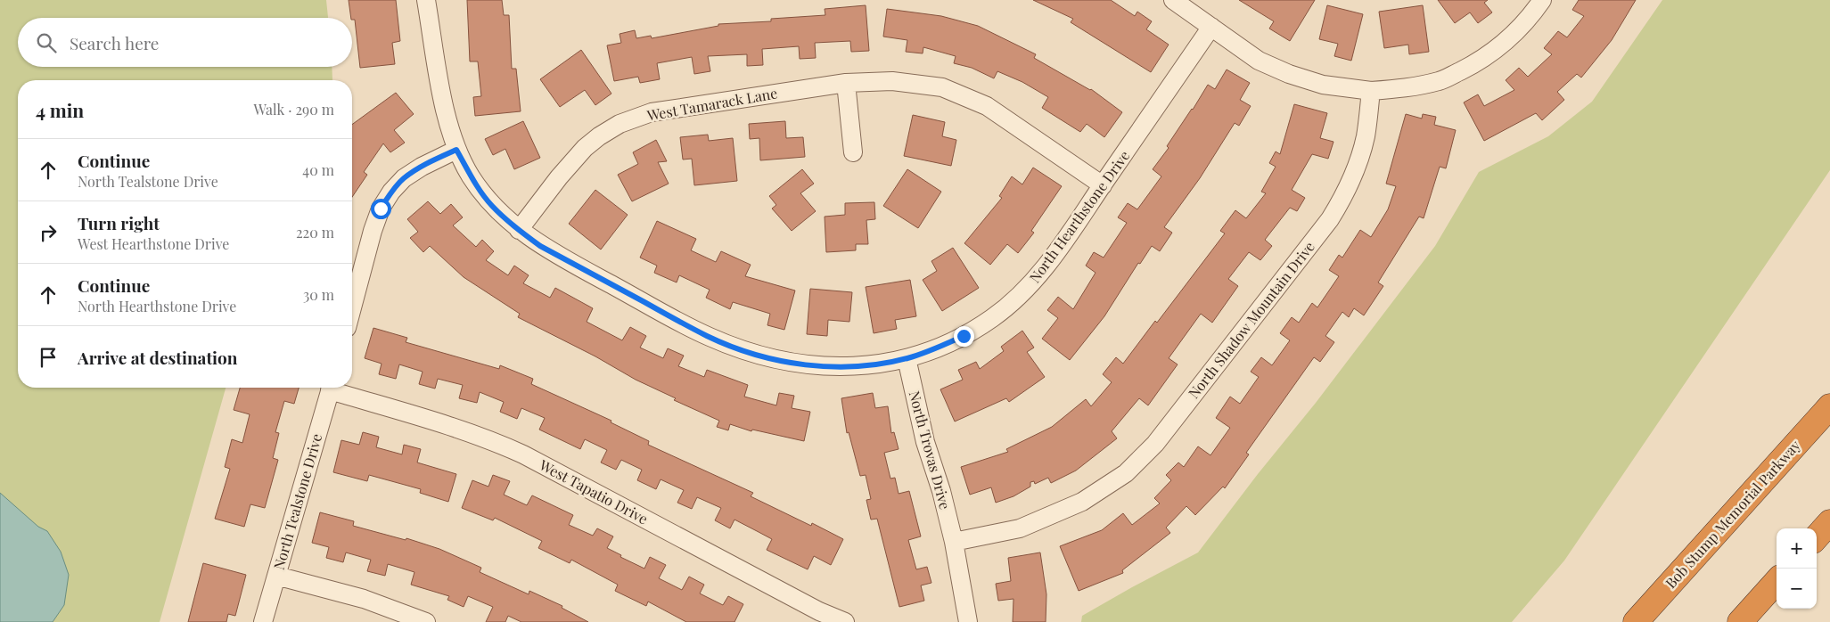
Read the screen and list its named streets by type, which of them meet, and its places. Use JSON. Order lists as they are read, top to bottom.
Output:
{
  "streets": {
    "highway": ["Bob Stump Memorial Parkway"],
    "street": [
      "West Tamarack Lane",
      "North Hearthstone Drive",
      "North Shadow Mountain Drive",
      "North Trovas Drive",
      "West Tapatio Drive",
      "North Tealstone Drive"
    ]
  },
  "crossings": [
    ["West Tamarack Lane", "North Hearthstone Drive"],
    ["North Hearthstone Drive", "North Trovas Drive"],
    ["North Shadow Mountain Drive", "North Trovas Drive"]
  ],
  "page": {
    "search": "Search here",
    "heading": ["4 min", "Walk · 290 m"],
    "list": [
      ["Continue", "North Tealstone Drive", "40 m"],
      ["Turn right", "West Hearthstone Drive", "220 m"],
      ["Continue", "North Hearthstone Drive", "30 m"],
      "Arrive at destination"
    ],
    "map_buttons": ["+", "−"]
  }
}
